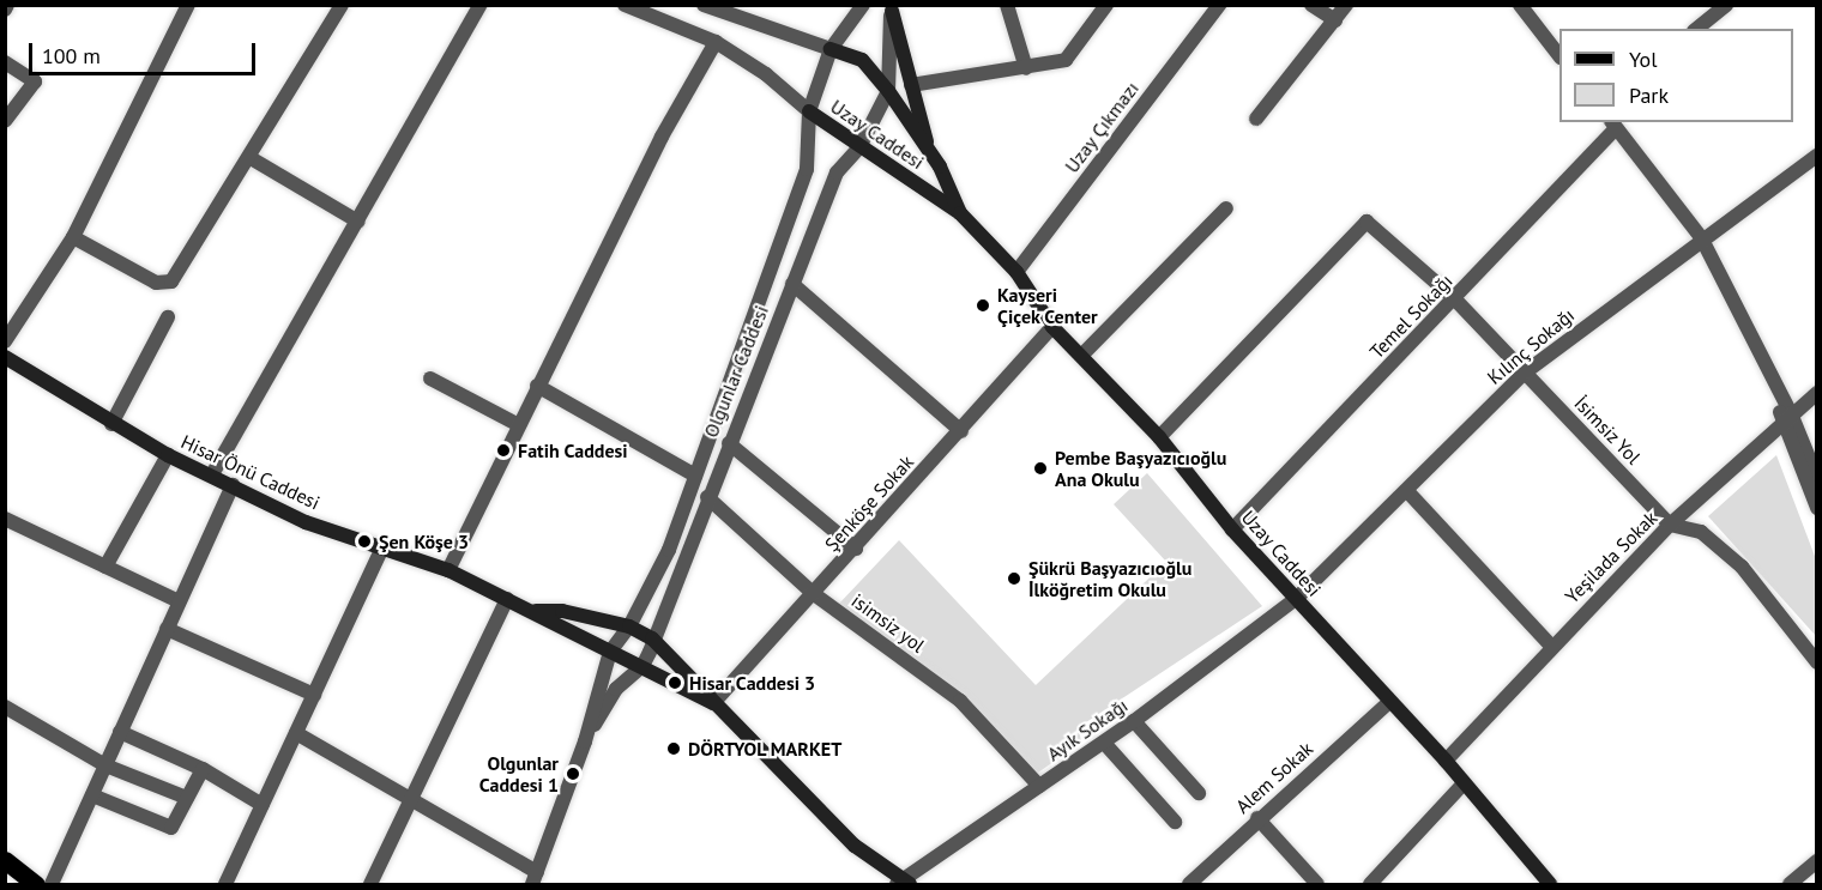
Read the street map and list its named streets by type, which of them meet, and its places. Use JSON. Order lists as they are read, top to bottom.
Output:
{
  "streets": {
    "main road": ["Uzay Caddesi", "Hisar Önü Caddesi"],
    "street": [
      "Uzay Çıkmazı",
      "Temel Sokağı",
      "Kılınç Sokağı",
      "Olgunlar Caddesi",
      "İsimsiz Yol",
      "Şenköşe Sokak",
      "Yeşilada Sokak",
      "isimsiz yol",
      "Ayık Sokağı",
      "Alem Sokak"
    ]
  },
  "crossings": [
    ["Uzay Çıkmazı", "Uzay Caddesi"],
    ["Uzay Caddesi", "Temel Sokağı"],
    ["Uzay Caddesi", "Kılınç Sokağı"],
    ["Uzay Caddesi", "Olgunlar Caddesi"],
    ["Uzay Caddesi", "İsimsiz Yol"],
    ["Uzay Caddesi", "Şenköşe Sokak"],
    ["Uzay Caddesi", "Yeşilada Sokak"],
    ["Uzay Caddesi", "Ayık Sokağı"],
    ["Uzay Caddesi", "Alem Sokak"],
    ["Temel Sokağı", "İsimsiz Yol"],
    ["Kılınç Sokağı", "İsimsiz Yol"],
    ["Kılınç Sokağı", "Ayık Sokağı"],
    ["Olgunlar Caddesi", "Hisar Önü Caddesi"],
    ["Olgunlar Caddesi", "isimsiz yol"],
    ["İsimsiz Yol", "Yeşilada Sokak"],
    ["Hisar Önü Caddesi", "Şenköşe Sokak"],
    ["Hisar Önü Caddesi", "Ayık Sokağı"],
    ["Şenköşe Sokak", "isimsiz yol"],
    ["isimsiz yol", "Ayık Sokağı"]
  ],
  "places": [
    "Kayseri Çiçek Center",
    "Fatih Caddesi",
    "Pembe Başyazıcıoğlu Ana Okulu",
    "Şen Köşe 3",
    "Şükrü Başyazıcıoğlu İlköğretim Okulu",
    "Hisar Caddesi 3",
    "DÖRTYOL MARKET",
    "Olgunlar Caddesi 1"
  ],
  "legend": ["Yol", "Park"],
  "scale_bar": "100 m"
}
